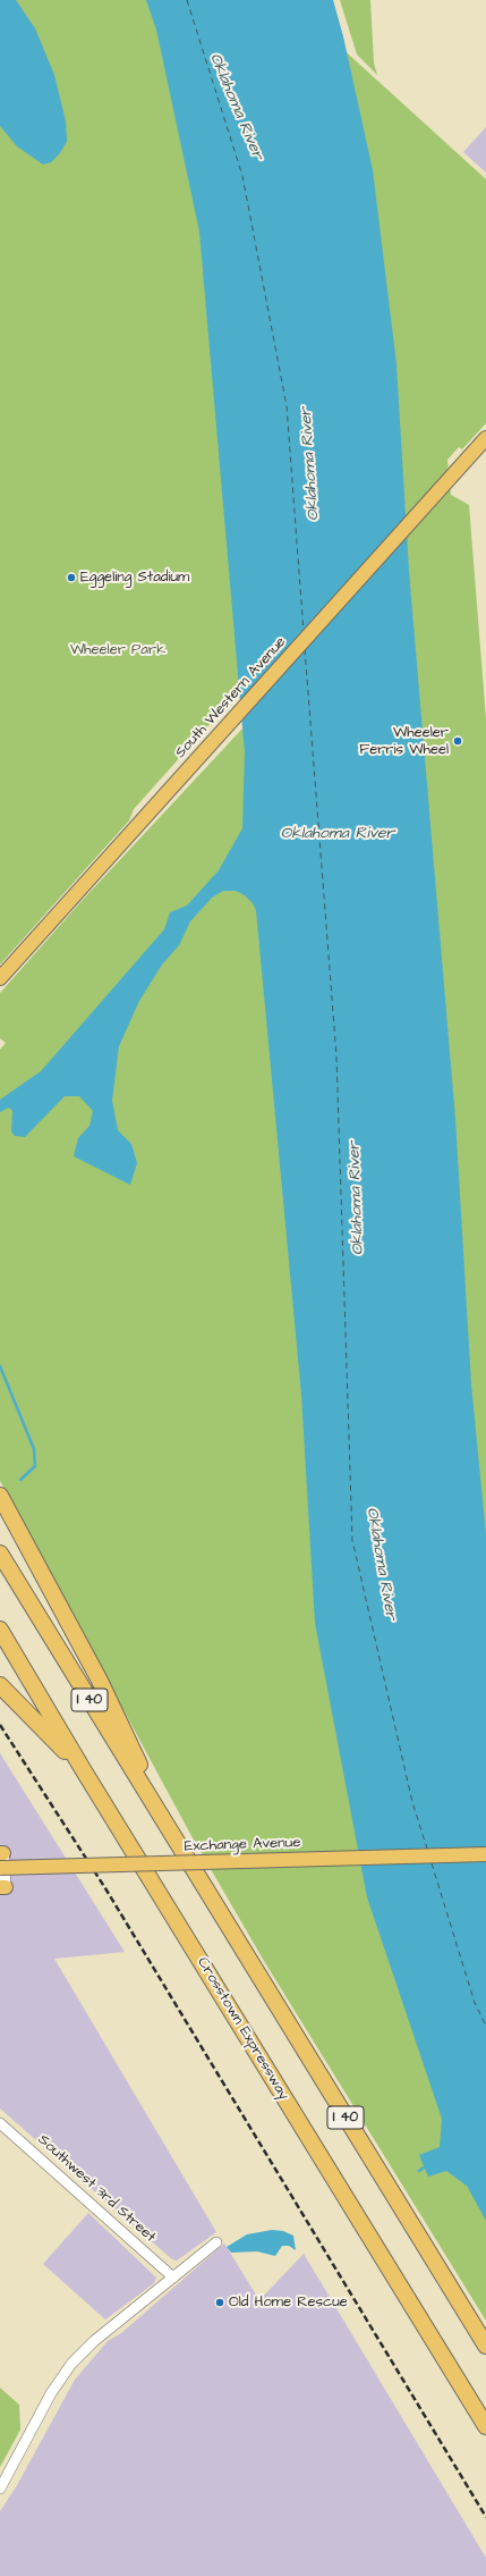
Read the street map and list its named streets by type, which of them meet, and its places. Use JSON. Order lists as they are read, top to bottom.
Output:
{
  "streets": {
    "highway": ["I 40", "Crosstown Expressway"],
    "main road": ["South Western Avenue", "Exchange Avenue"],
    "street": ["Southwest 3rd Street"]
  },
  "water": ["Oklahoma River"],
  "parks": ["Wheeler Park"],
  "places": ["Eggeling Stadium", "Wheeler Ferris Wheel", "Old Home Rescue"]
}
